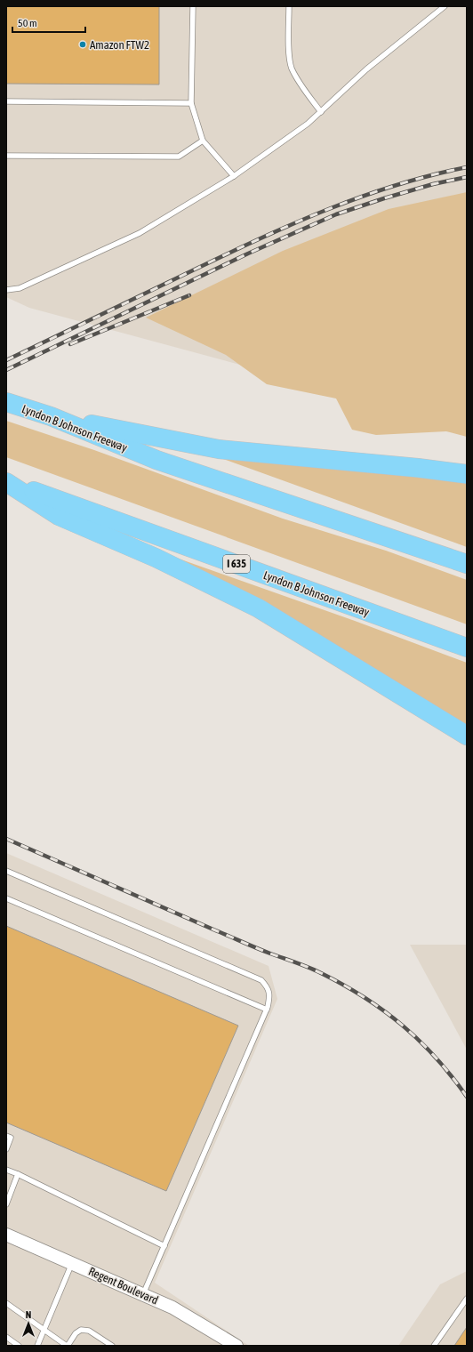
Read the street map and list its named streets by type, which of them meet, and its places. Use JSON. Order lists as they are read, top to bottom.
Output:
{
  "streets": {
    "highway": ["Lyndon B Johnson Freeway", "I 635"],
    "street": ["Regent Boulevard"]
  },
  "places": ["Amazon FTW2"],
  "scale_bar": "50 m",
  "north": "top"
}
